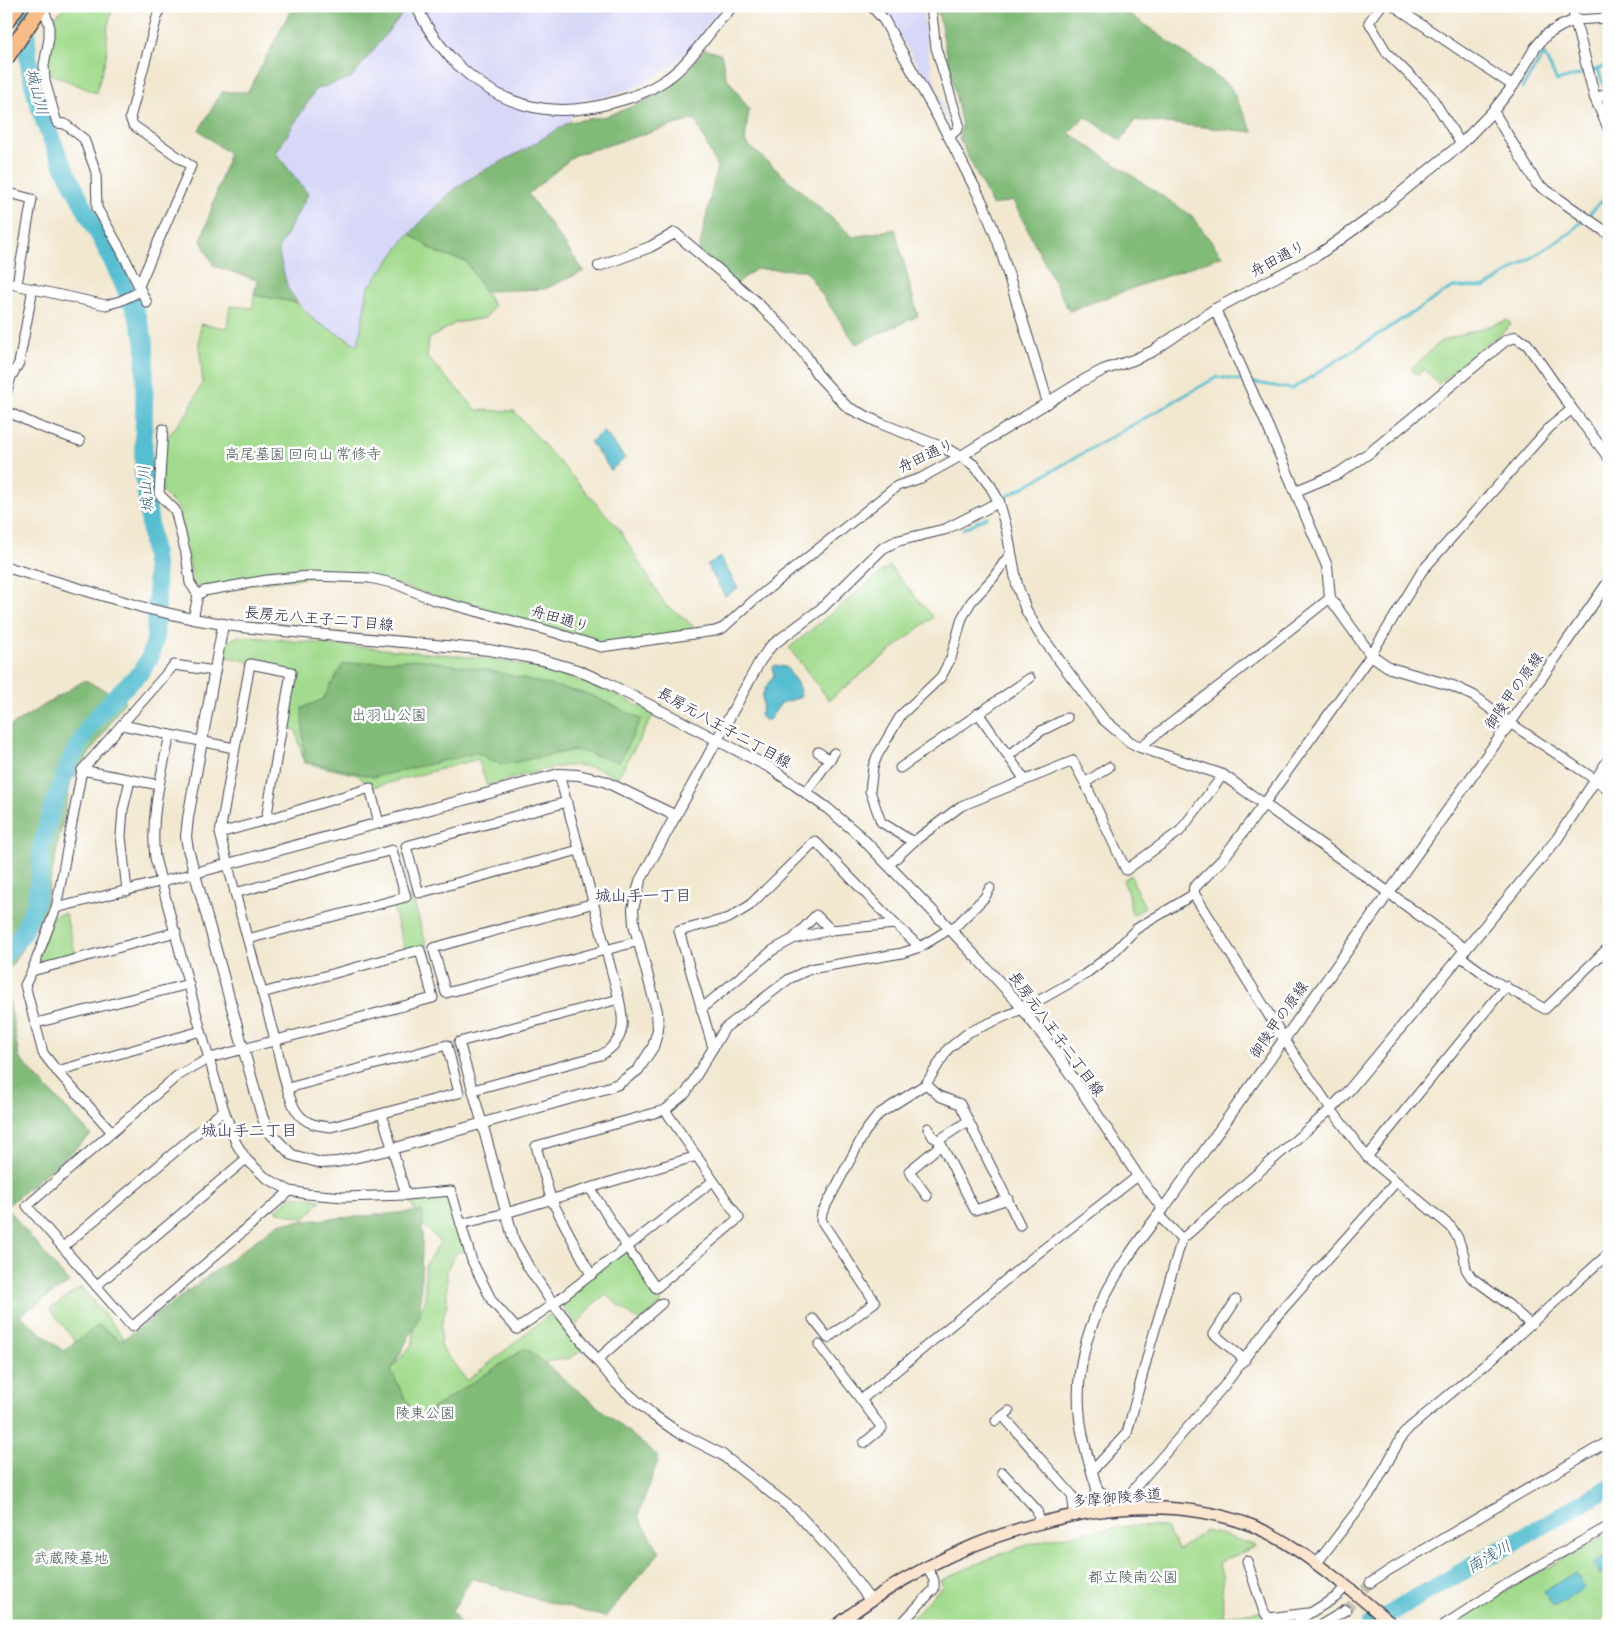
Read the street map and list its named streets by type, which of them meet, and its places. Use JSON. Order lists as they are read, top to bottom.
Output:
{
  "streets": {
    "main road": ["多摩御陵参道"],
    "street": ["舟田通り", "長房元八王子二丁目線", "御陵甲の原線"]
  },
  "crossings": [
    ["長房元八王子二丁目線", "御陵甲の原線"],
    ["御陵甲の原線", "多摩御陵参道"]
  ],
  "districts": ["城山手一丁目", "城山手二丁目"],
  "water": ["城山川", "南浅川"],
  "parks": [
    "高尾墓園 回向山 常修寺",
    "出羽山公園",
    "陵東公園",
    "武蔵陵墓地",
    "都立陵南公園"
  ]
}
